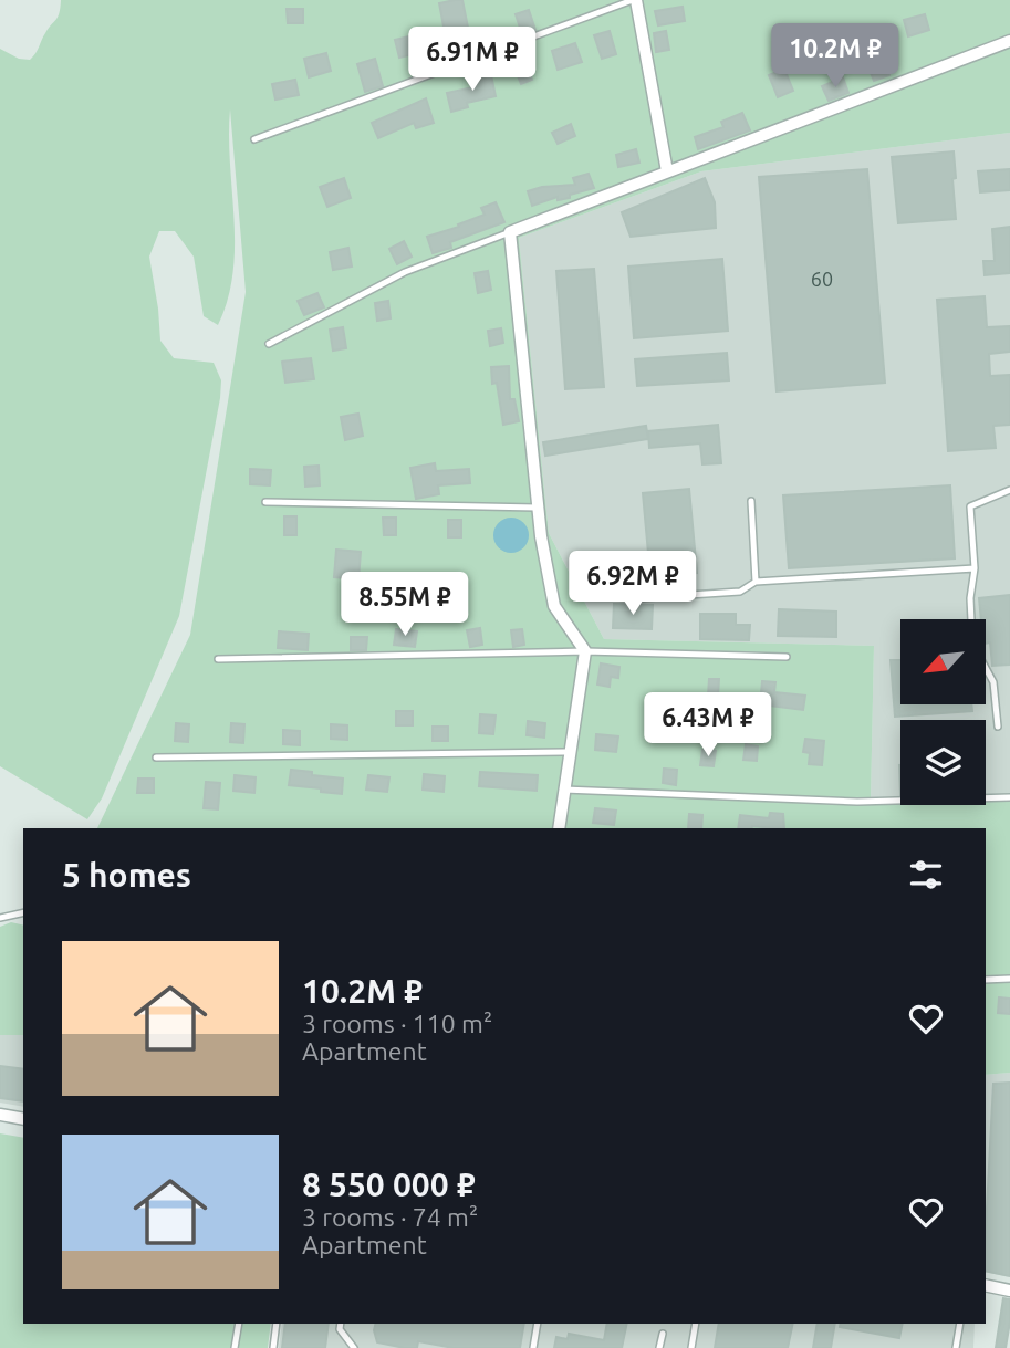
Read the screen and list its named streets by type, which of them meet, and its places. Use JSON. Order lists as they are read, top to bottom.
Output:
{
  "house_numbers": ["60"],
  "north": "bottom left",
  "page": {
    "price": [
      "10.2M ₽",
      "6.91M ₽",
      "6.92M ₽",
      "8.55M ₽",
      "6.43M ₽"
    ],
    "heading": "5 homes",
    "list": [
      {
        "name": "10.2M ₽",
        "note": "3 rooms · 110 m² · Apartment"
      },
      {
        "name": "8 550 000 ₽",
        "note": "3 rooms · 74 m² · Apartment"
      }
    ]
  }
}
